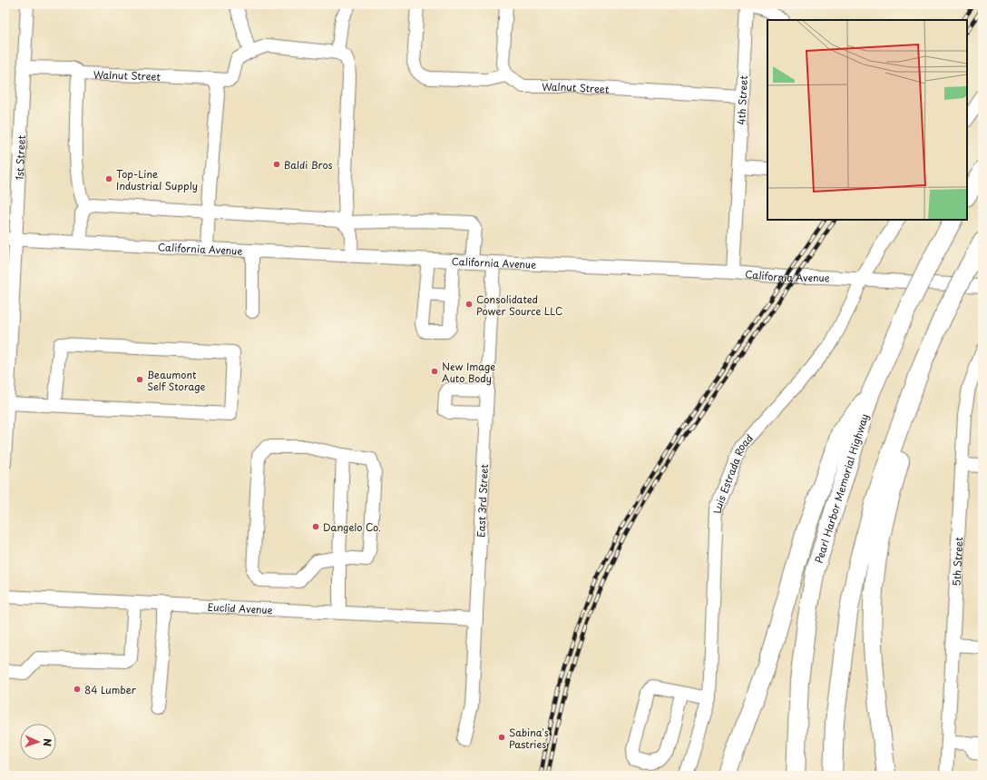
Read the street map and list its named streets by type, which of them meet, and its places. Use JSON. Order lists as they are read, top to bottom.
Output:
{
  "streets": {
    "highway": ["Pearl Harbor Memorial Highway"],
    "street": [
      "Walnut Street",
      "4th Street",
      "1st Street",
      "California Avenue",
      "Luis Estrada Road",
      "East 3rd Street",
      "5th Street",
      "Euclid Avenue"
    ]
  },
  "crossings": [
    ["Walnut Street", "4th Street"],
    ["Walnut Street", "1st Street"],
    ["4th Street", "California Avenue"],
    ["1st Street", "California Avenue"],
    ["California Avenue", "Luis Estrada Road"],
    ["California Avenue", "East 3rd Street"],
    ["East 3rd Street", "Euclid Avenue"]
  ],
  "places": [
    "Baldi Bros",
    "Top-Line Industrial Supply",
    "Consolidated Power Source LLC",
    "New Image Auto Body",
    "Beaumont Self Storage",
    "Dangelo Co.",
    "84 Lumber",
    "Sabina's Pastries"
  ],
  "north": "right"
}
